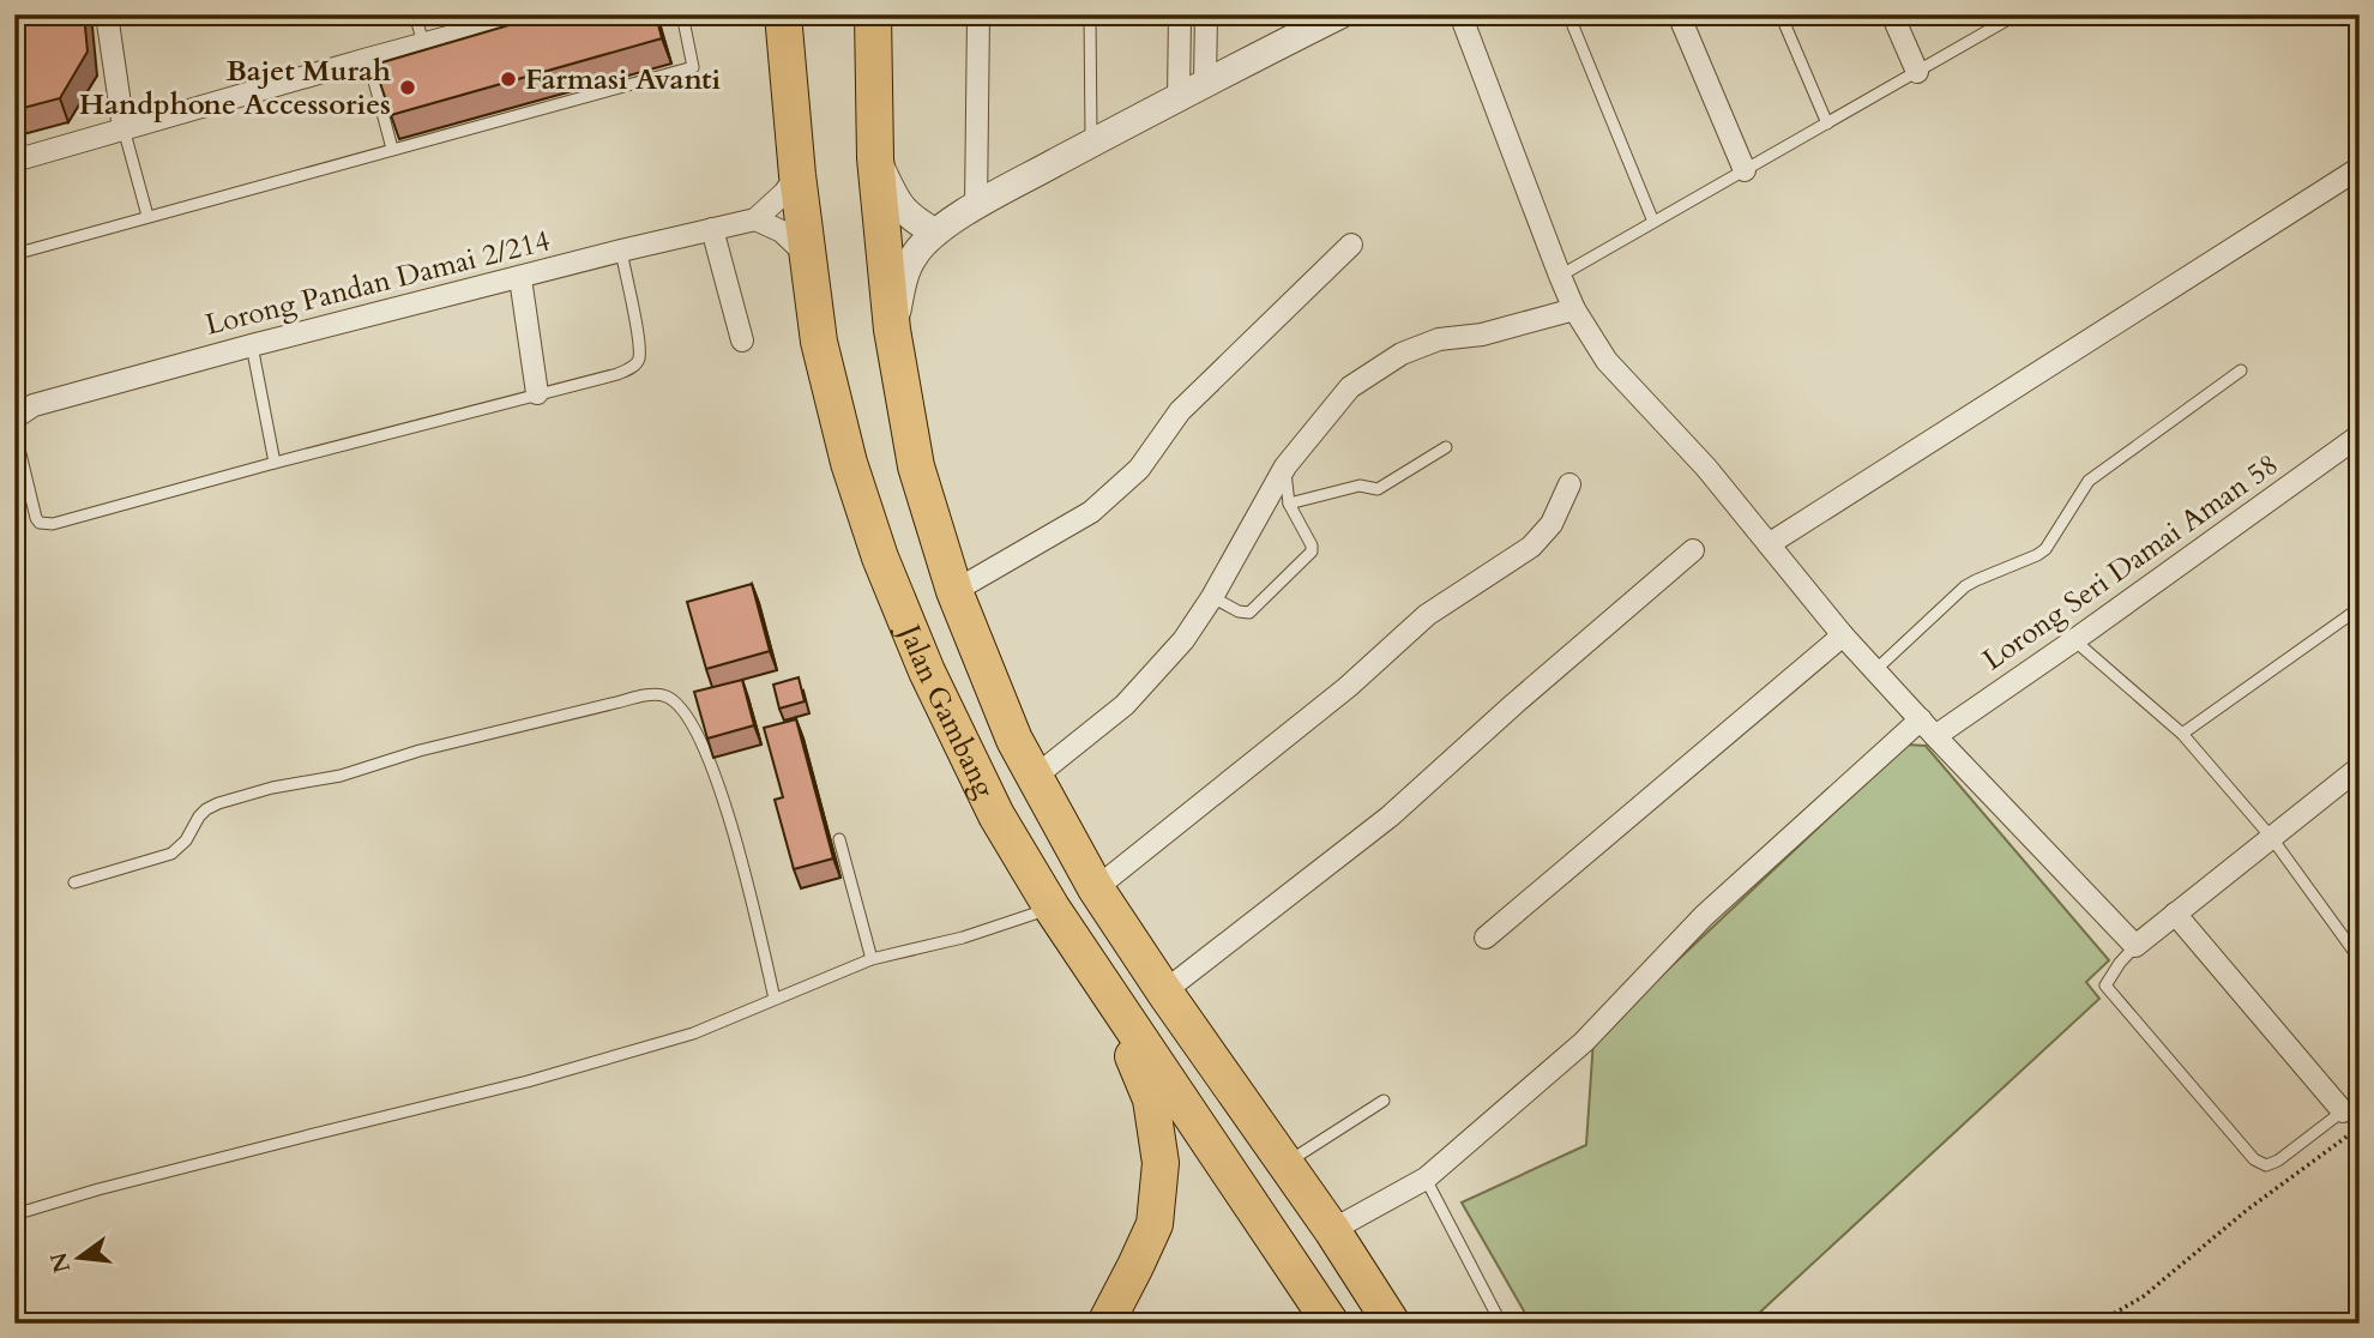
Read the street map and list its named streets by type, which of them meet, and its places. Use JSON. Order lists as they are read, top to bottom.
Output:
{
  "streets": {
    "highway": ["Jalan Gambang"],
    "street": ["Lorong Pandan Damai 2/214", "Lorong Seri Damai Aman 58"]
  },
  "places": ["Farmasi Avanti", "Bajet Murah Handphone Accessories"],
  "north": "left"
}
